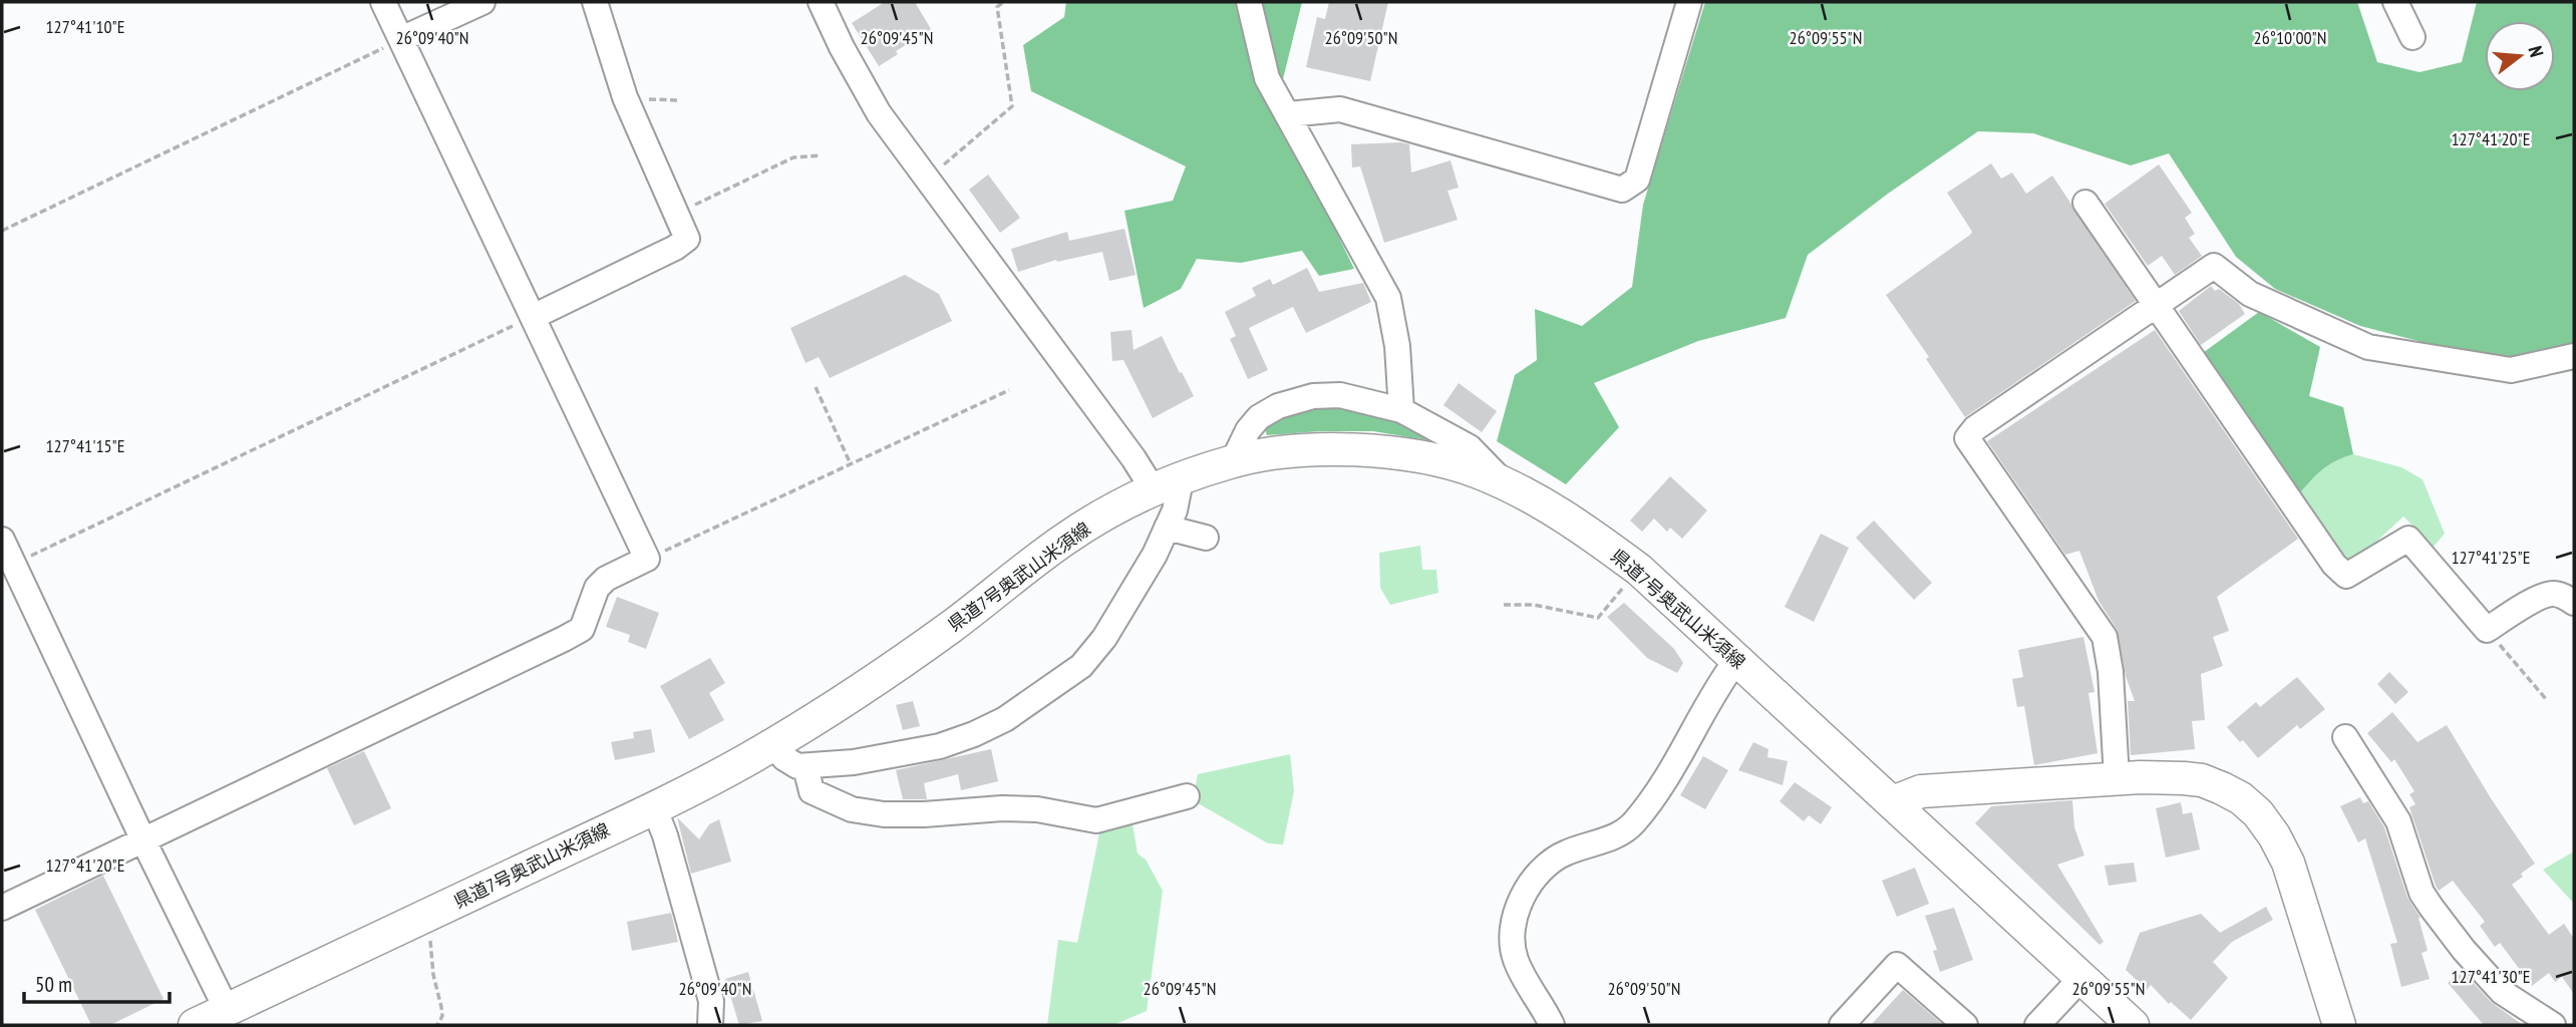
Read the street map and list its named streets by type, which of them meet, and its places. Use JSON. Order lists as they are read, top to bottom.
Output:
{
  "streets": {
    "main road": ["県道7号奥武山米須線"]
  },
  "scale_bar": "50 m",
  "north": "right",
  "coordinates": [
    "127°41'10\"E",
    "26°09'40\"N",
    "26°09'45\"N",
    "26°09'50\"N",
    "26°09'55\"N",
    "26°10'00\"N",
    "127°41'20\"E",
    "127°41'15\"E",
    "127°41'25\"E",
    "127°41'30\"E"
  ]
}
